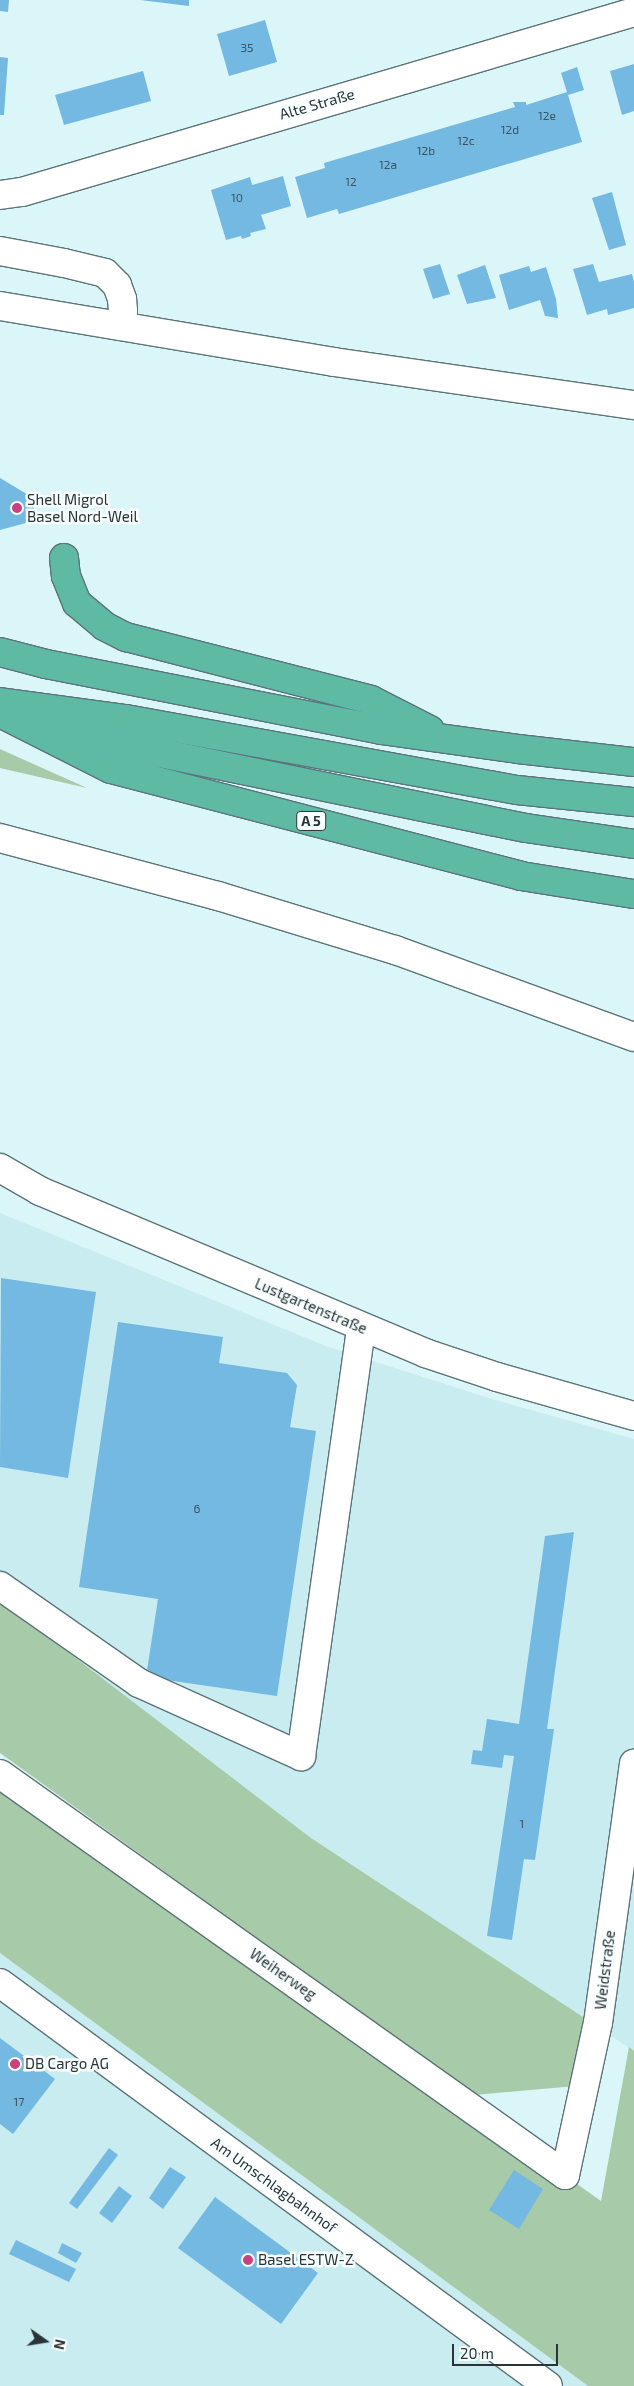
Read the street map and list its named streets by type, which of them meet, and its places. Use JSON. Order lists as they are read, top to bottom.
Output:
{
  "streets": {
    "highway": ["A 5"],
    "street": [
      "Alte Straße",
      "Lustgartenstraße",
      "Weidstraße",
      "Weiherweg",
      "Am Umschlagbahnhof"
    ]
  },
  "crossings": [
    ["Weidstraße", "Weiherweg"]
  ],
  "places": ["Shell Migrol Basel Nord-Weil", "DB Cargo AG", "Basel ESTW-Z"],
  "house_numbers": [
    "35",
    "12e",
    "12d",
    "12c",
    "12b",
    "12a",
    "12",
    "10",
    "6",
    "1",
    "17"
  ],
  "scale_bar": "20 m",
  "north": "right"
}
